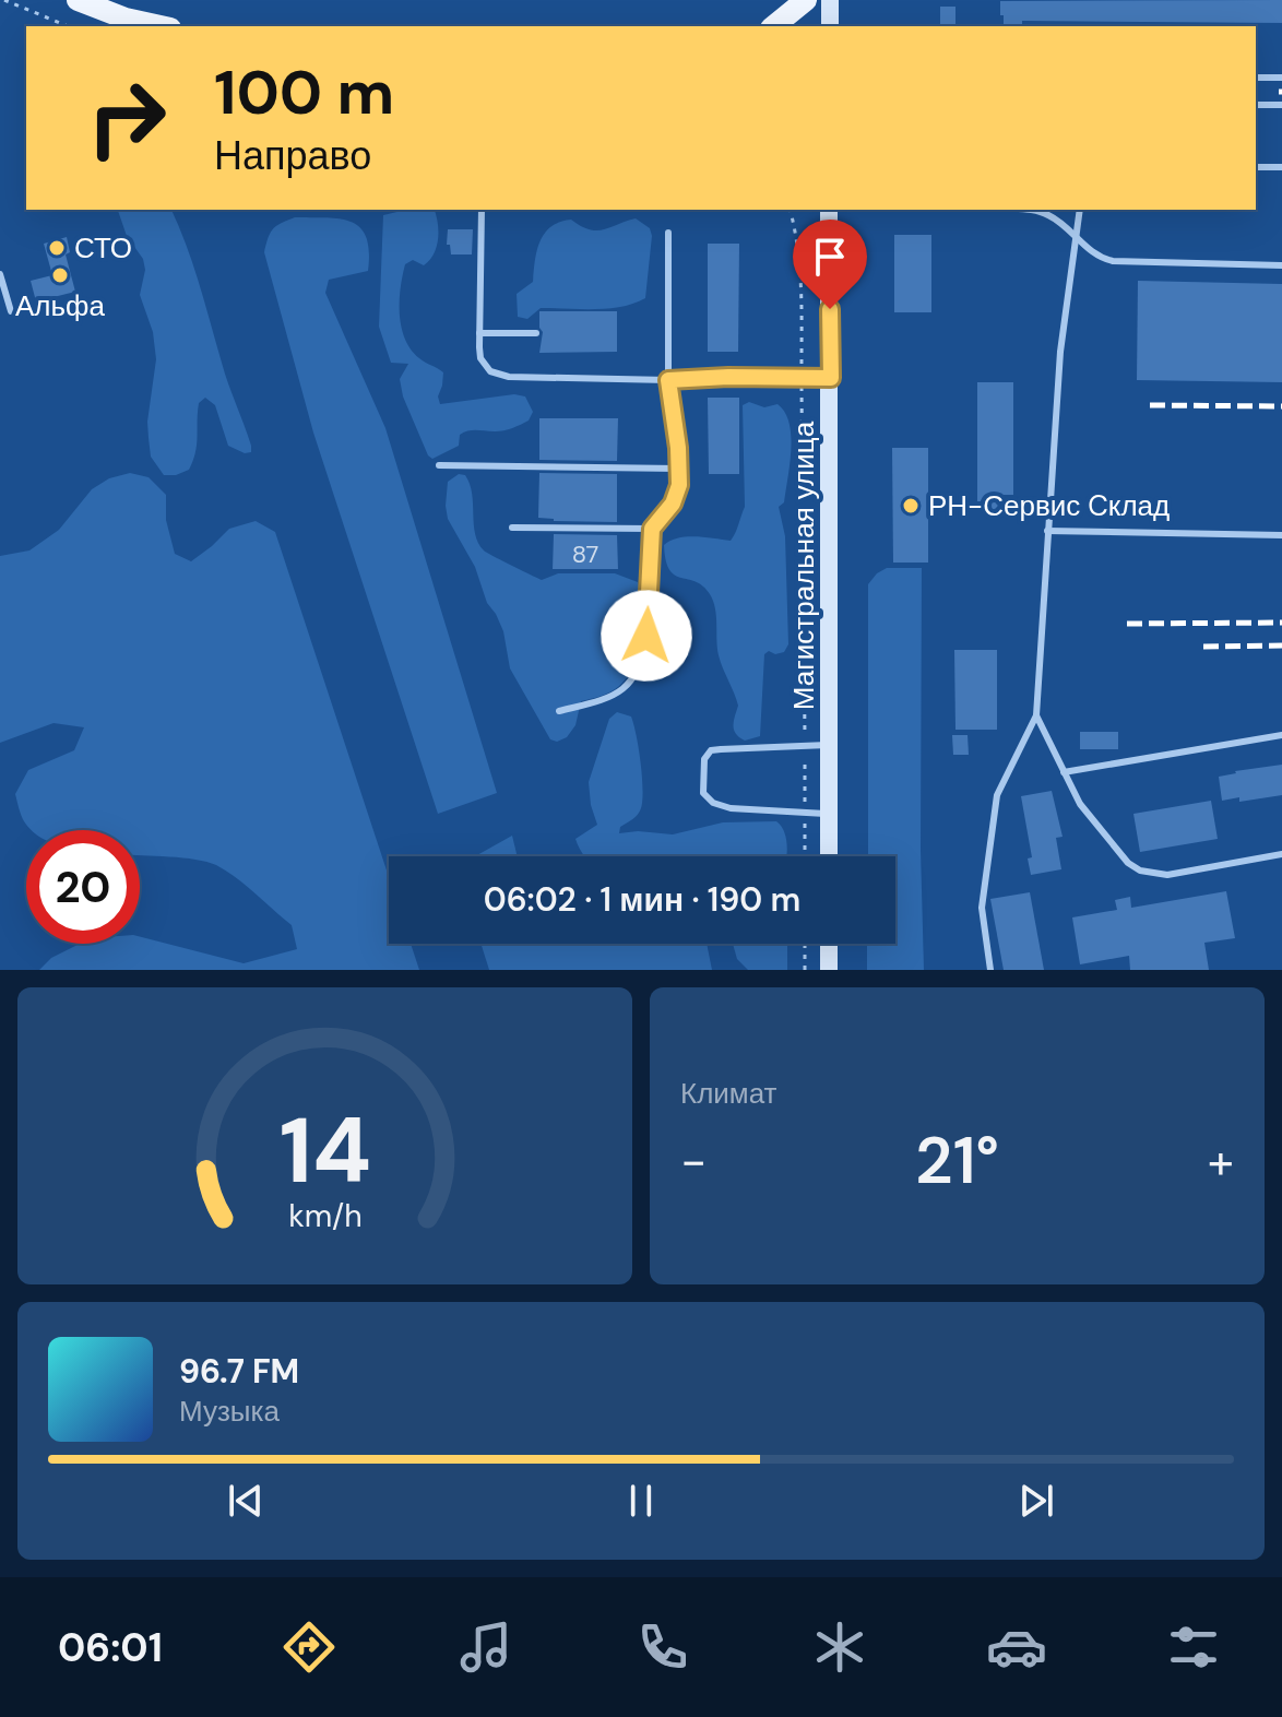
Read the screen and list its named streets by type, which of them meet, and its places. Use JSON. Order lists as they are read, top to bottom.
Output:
{
  "streets": {
    "main road": ["Магистральная улица"]
  },
  "places": ["СТО", "Альфа", "РН-Сервис Cклад"],
  "house_numbers": ["87"],
  "page": {
    "turn": ["100 m", "Направо"],
    "limit": "20",
    "trip": "06:02 · 1 мин · 190 m",
    "tile": "Климат",
    "heat": ["−", "21°", "+"],
    "song": ["96.7 FM", "Музыка"],
    "tabs": "06:01",
    "gauge": ["14", "km/h"]
  }
}
